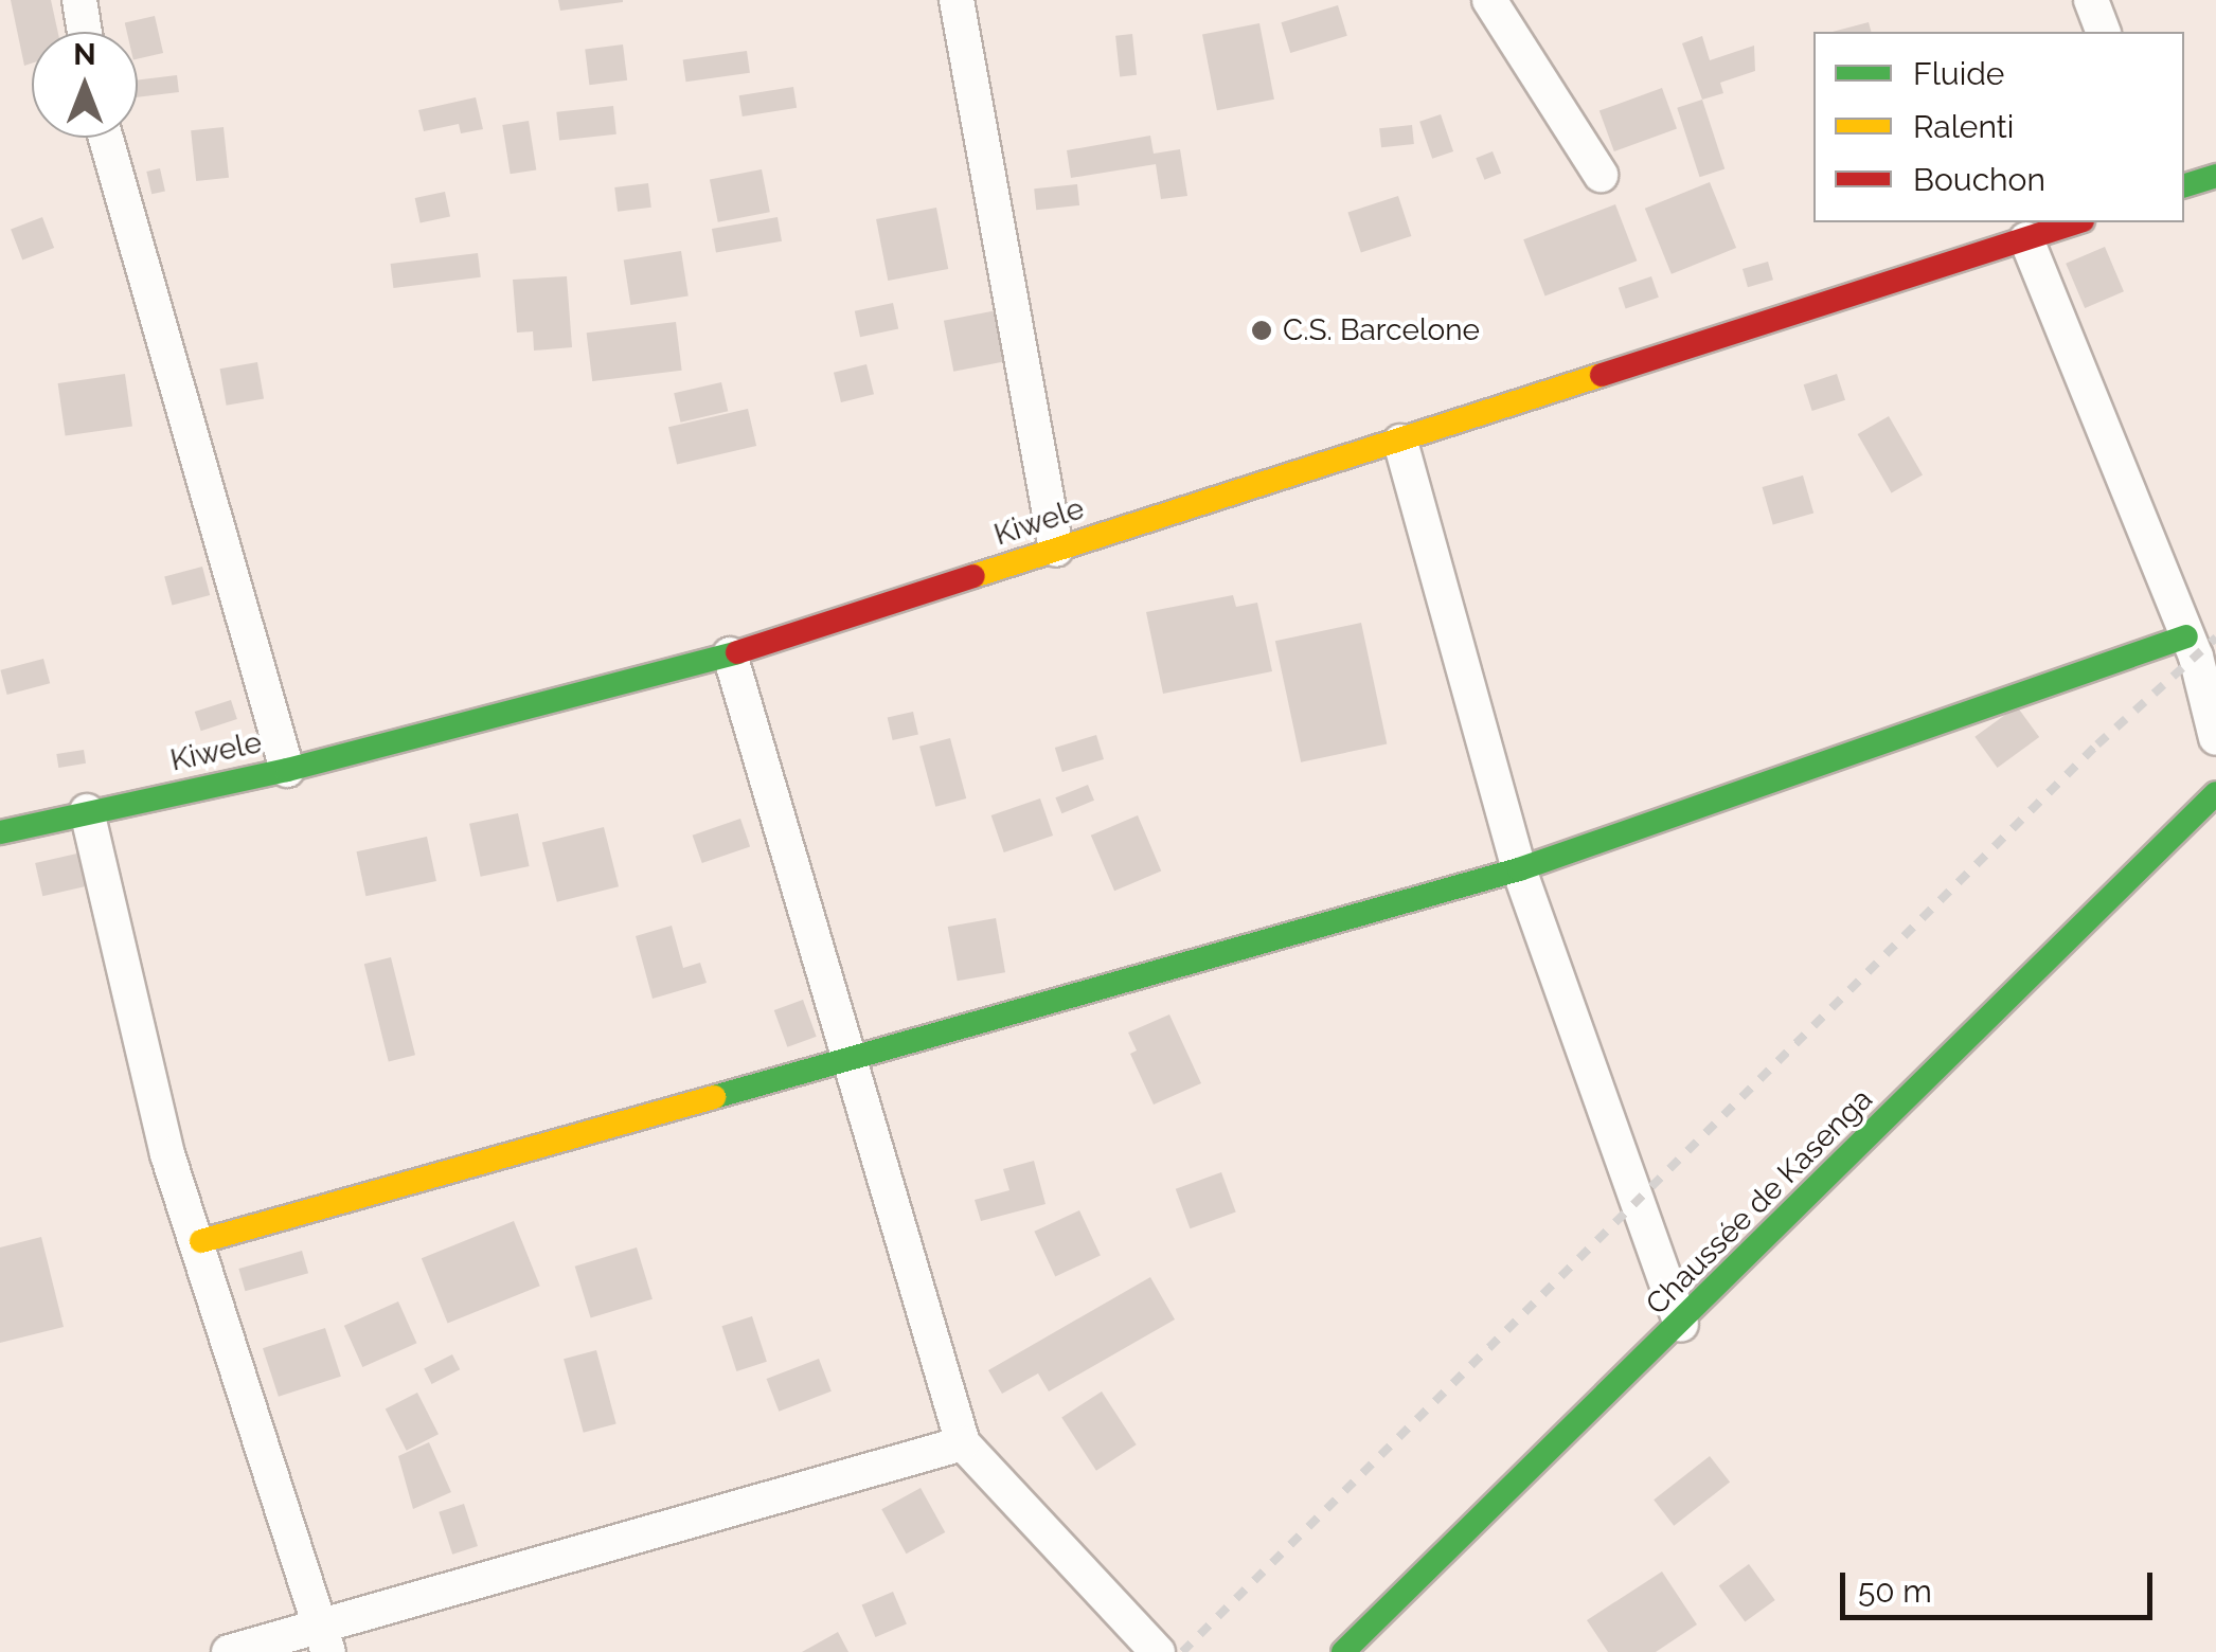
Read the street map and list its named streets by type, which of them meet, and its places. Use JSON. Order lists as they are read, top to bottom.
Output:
{
  "streets": {
    "street": ["Kiwele", "Chaussée de Kasenga"]
  },
  "places": ["C.S. Barcelone"],
  "legend": ["Fluide", "Ralenti", "Bouchon"],
  "scale_bar": "50 m",
  "north": "top"
}
